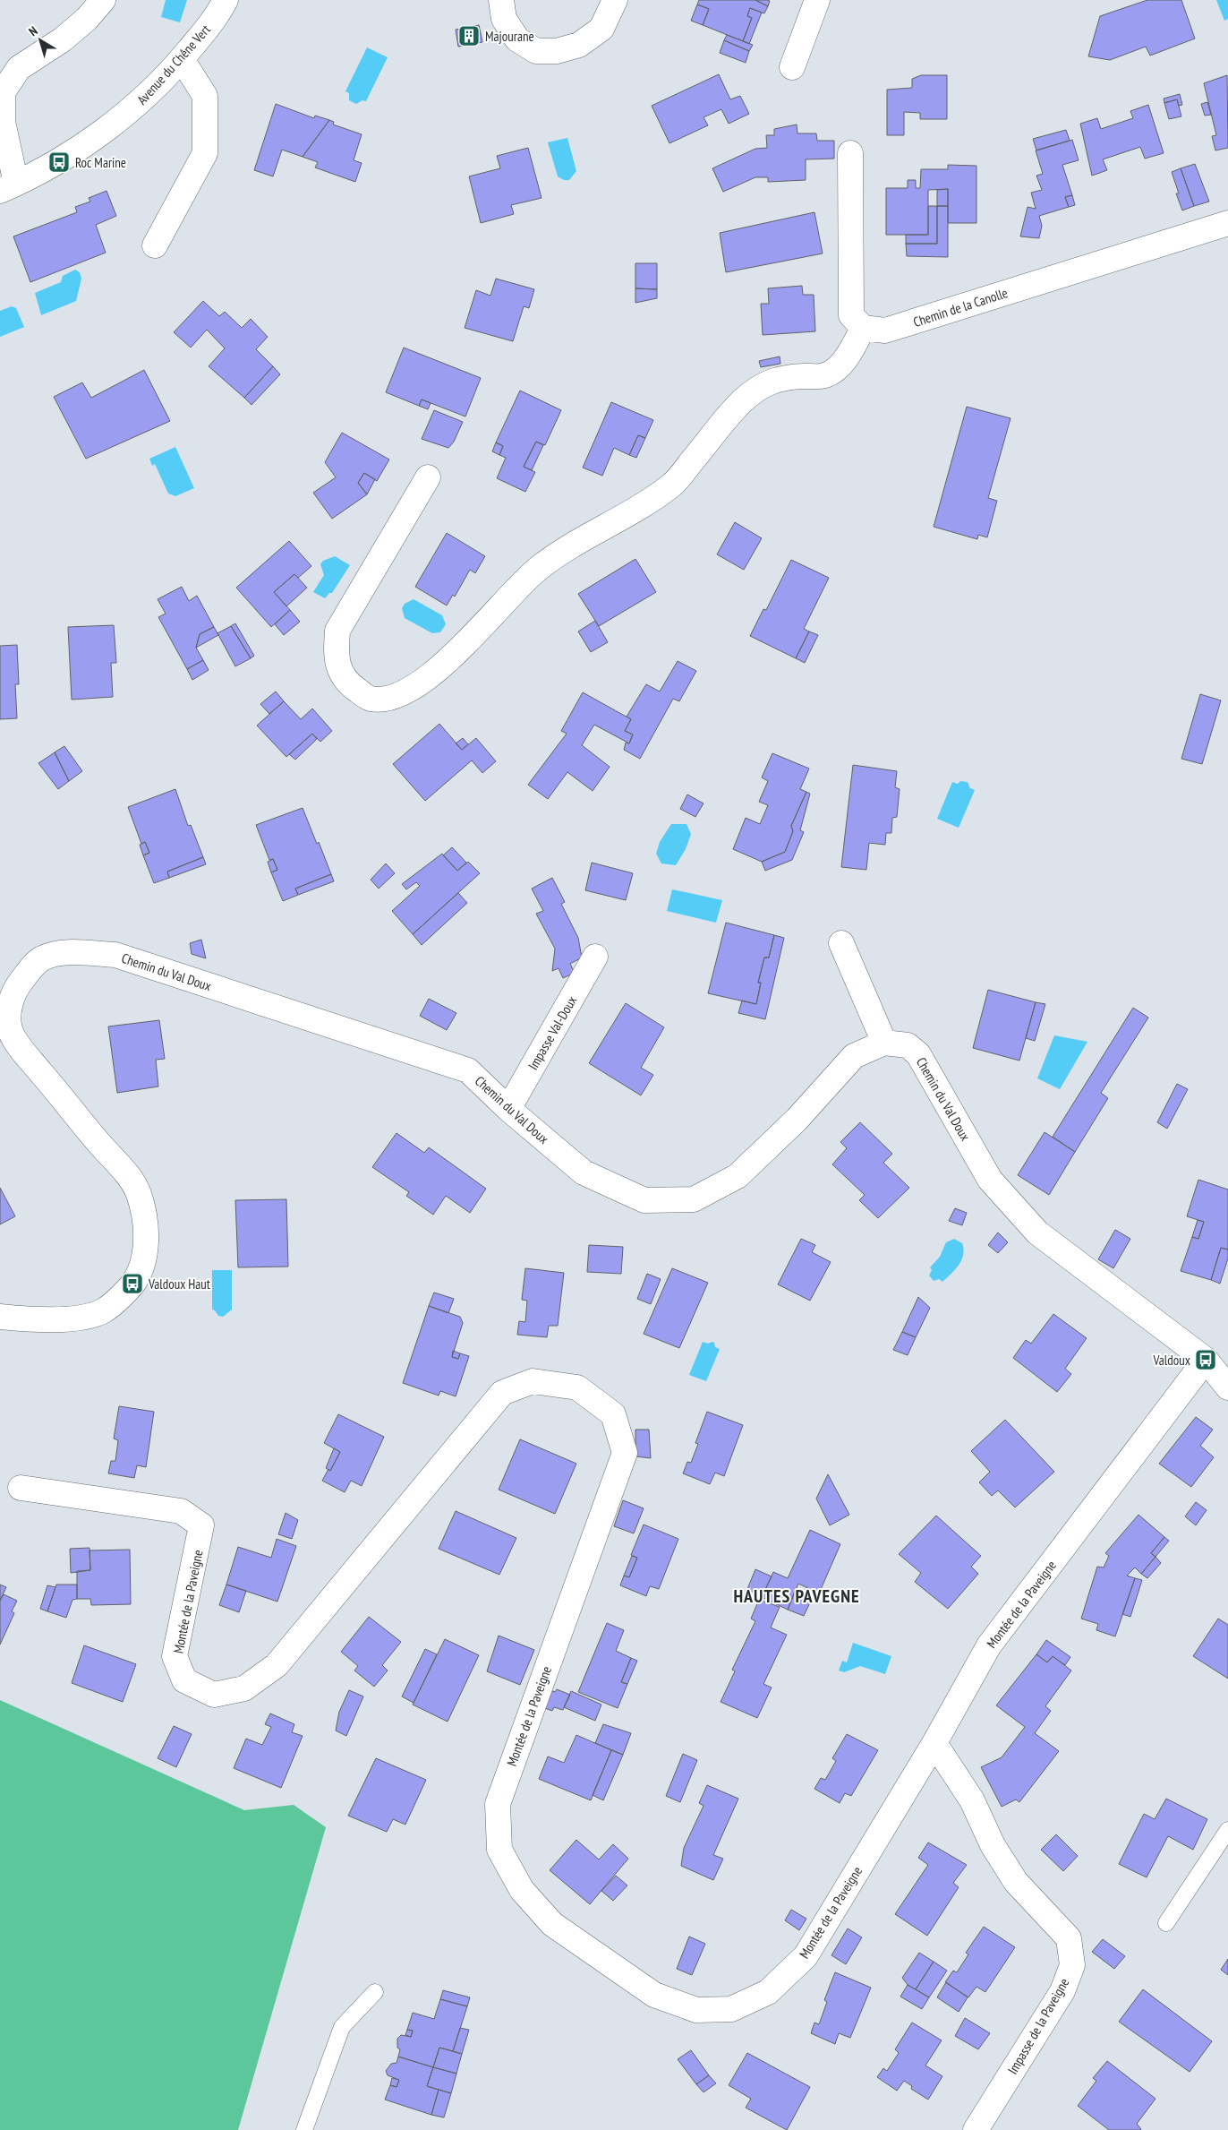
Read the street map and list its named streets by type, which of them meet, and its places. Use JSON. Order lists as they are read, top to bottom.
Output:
{
  "streets": {
    "street": [
      "Avenue du Chêne Vert",
      "Chemin de la Canolle",
      "Chemin du Val Doux",
      "Impasse Val-Doux",
      "Montée de la Paveigne",
      "Impasse de la Paveigne"
    ]
  },
  "crossings": [
    ["Chemin du Val Doux", "Impasse Val-Doux"],
    ["Chemin du Val Doux", "Montée de la Paveigne"],
    ["Montée de la Paveigne", "Impasse de la Paveigne"]
  ],
  "districts": ["HAUTES PAVEGNE"],
  "places": {
    "building": ["Majourane"],
    "bus stop": ["Roc Marine", "Valdoux Haut", "Valdoux"]
  },
  "north": "top left"
}
